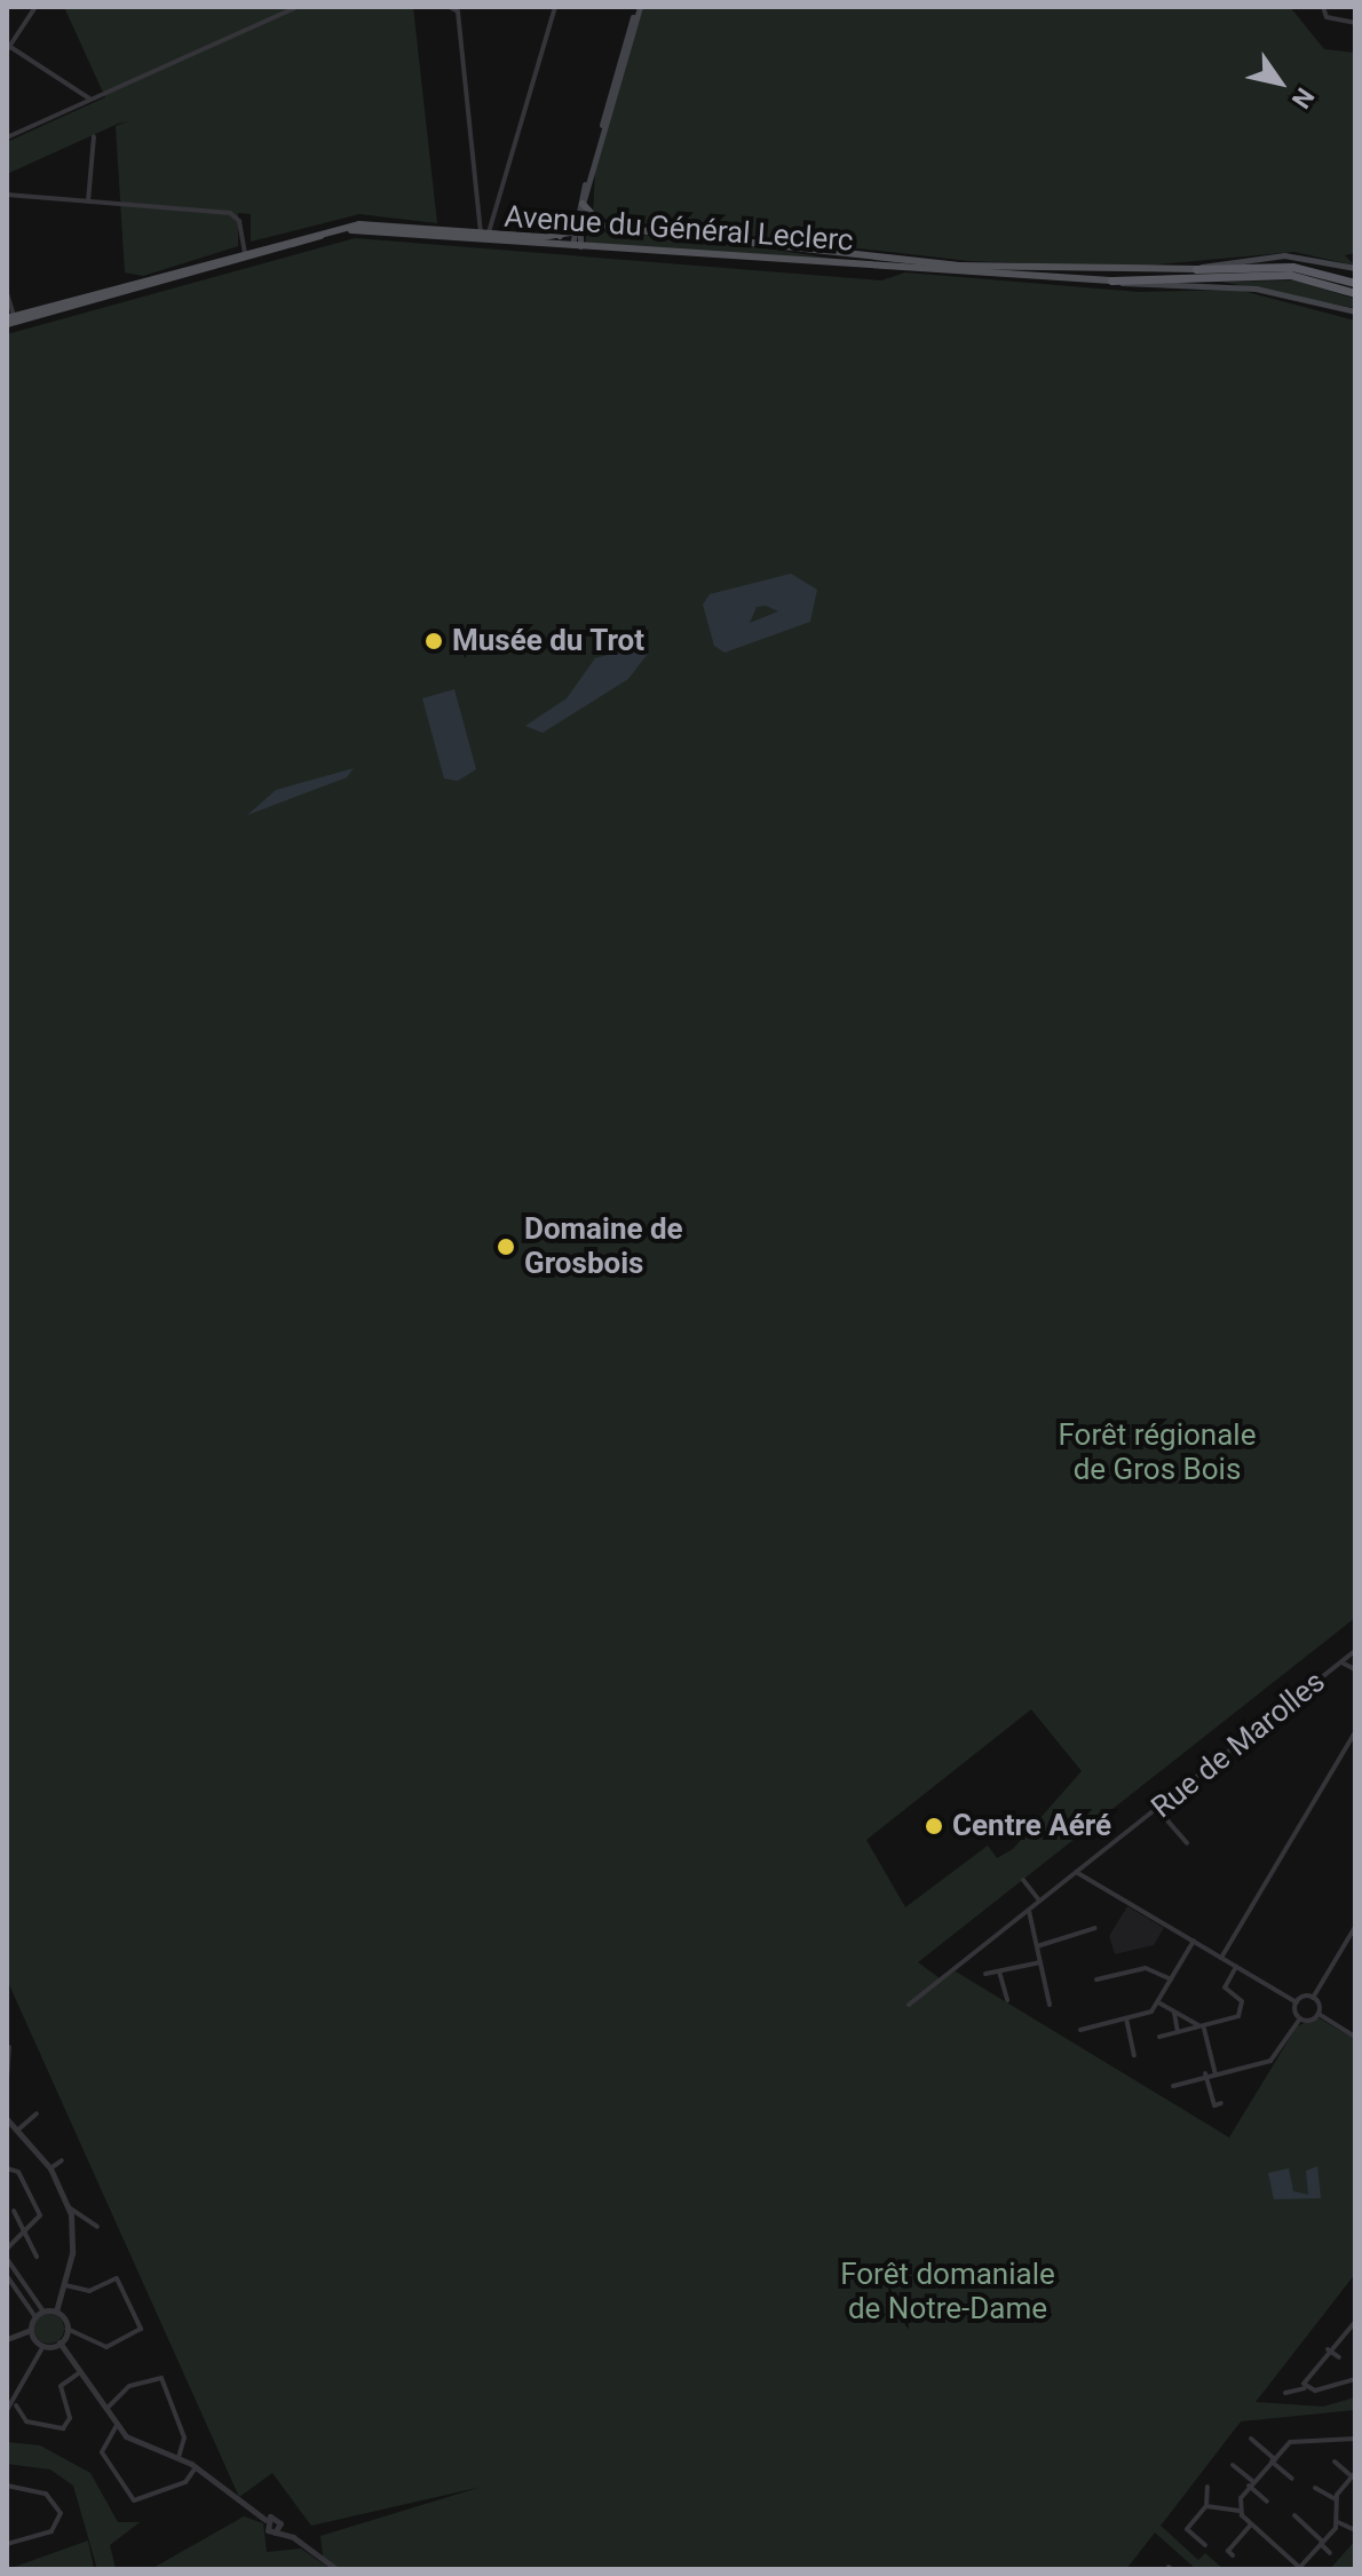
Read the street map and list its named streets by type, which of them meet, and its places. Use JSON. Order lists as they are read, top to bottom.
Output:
{
  "streets": {
    "main road": ["Avenue du Général Leclerc"],
    "street": ["Rue de Marolles"]
  },
  "parks": ["Forêt régionale de Gros Bois", "Forêt domaniale de Notre-Dame"],
  "places": ["Musée du Trot", "Domaine de Grosbois", "Centre Aéré"],
  "north": "bottom right"
}
